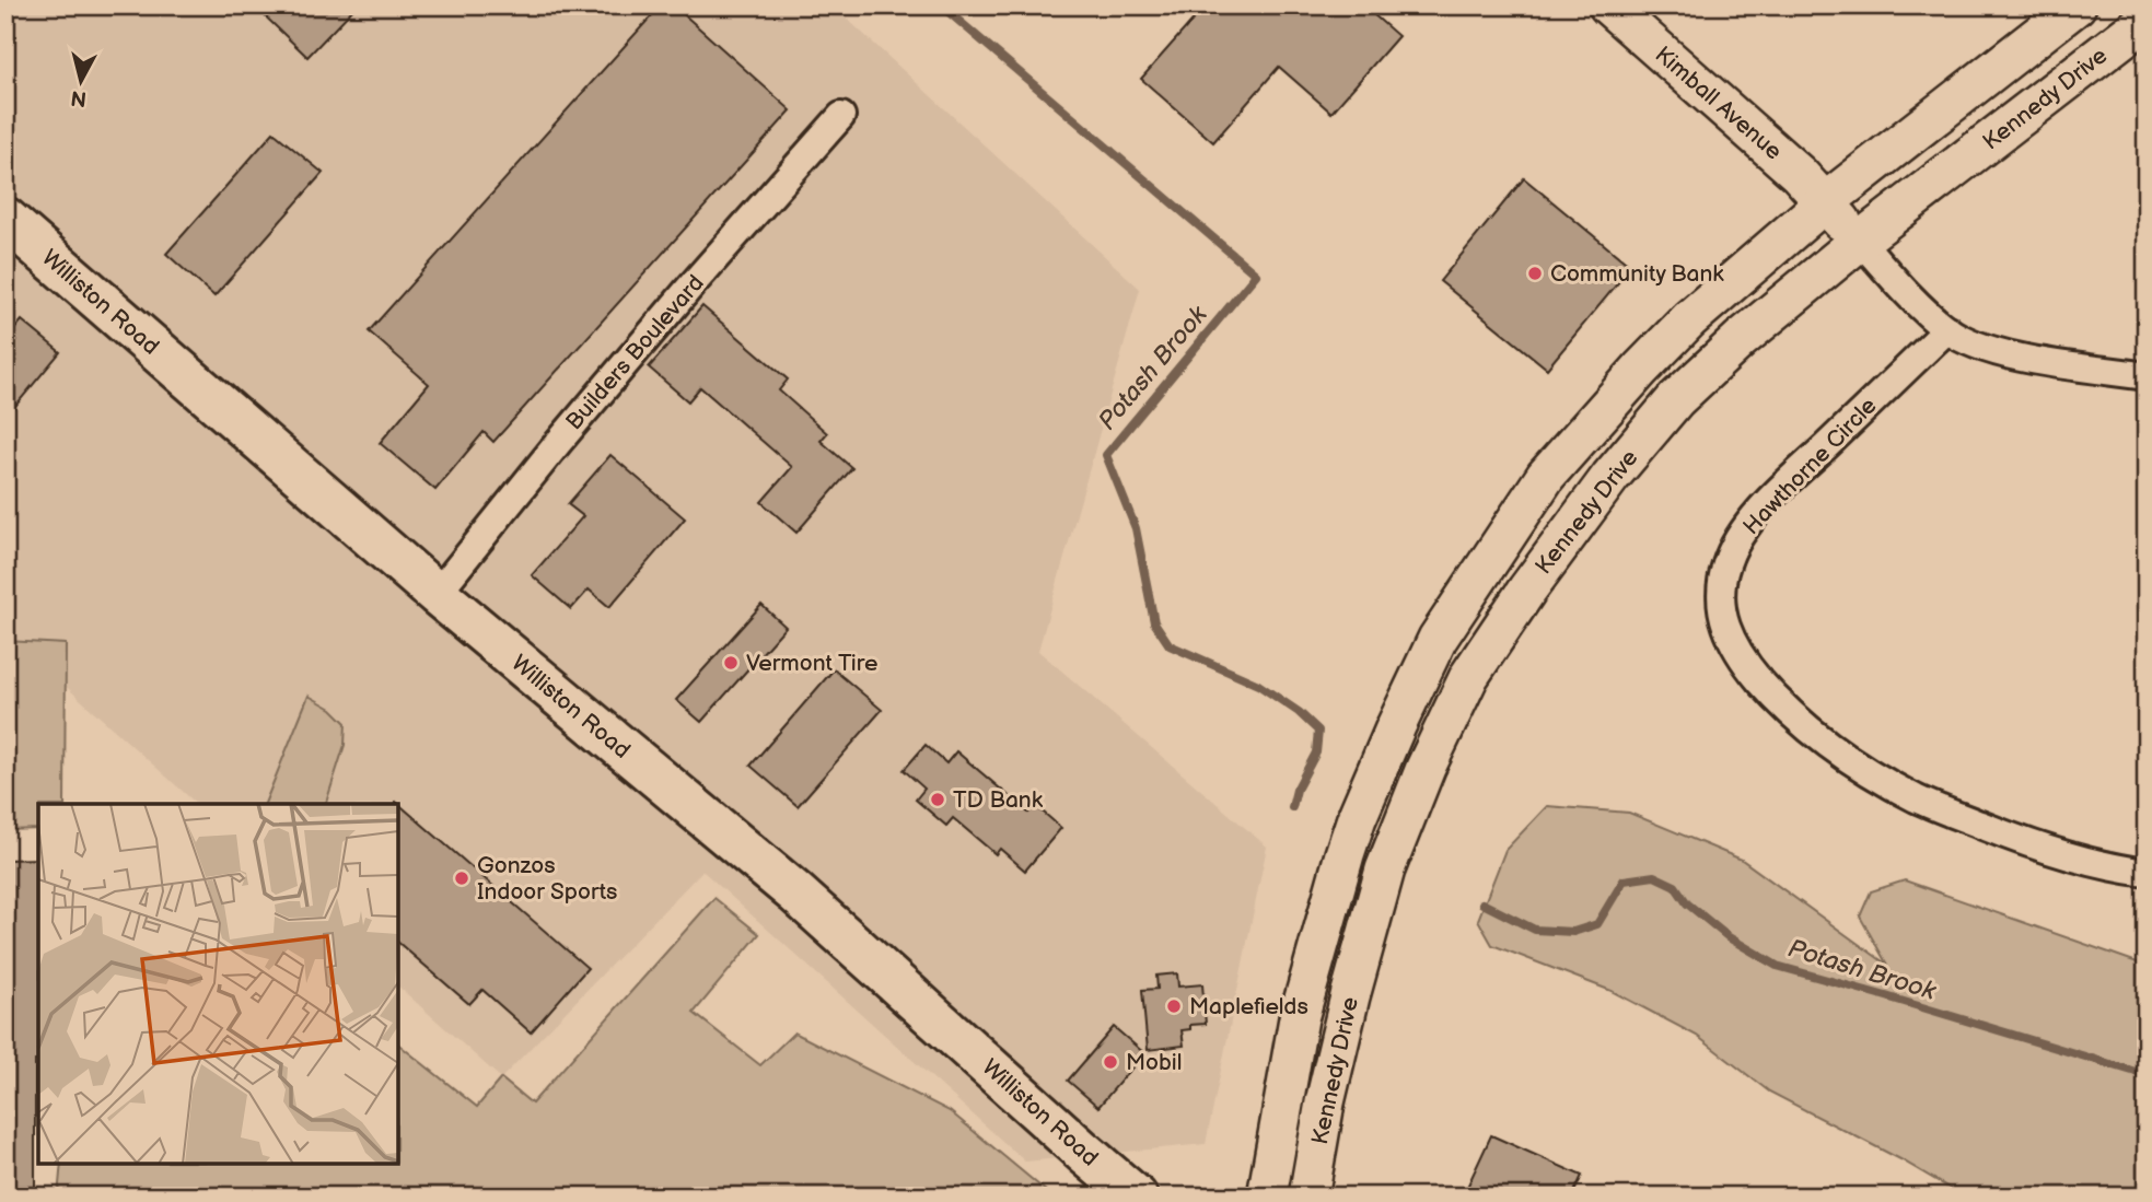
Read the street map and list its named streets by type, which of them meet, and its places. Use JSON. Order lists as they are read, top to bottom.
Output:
{
  "streets": {
    "main road": ["Kennedy Drive", "Kimball Avenue", "Williston Road"],
    "street": ["Builders Boulevard", "Hawthorne Circle"]
  },
  "crossings": [
    ["Kennedy Drive", "Kimball Avenue"],
    ["Williston Road", "Builders Boulevard"]
  ],
  "water": ["Potash Brook"],
  "places": [
    "Community Bank",
    "Vermont Tire",
    "TD Bank",
    "Gonzos Indoor Sports",
    "Maplefields",
    "Mobil"
  ],
  "north": "bottom"
}
